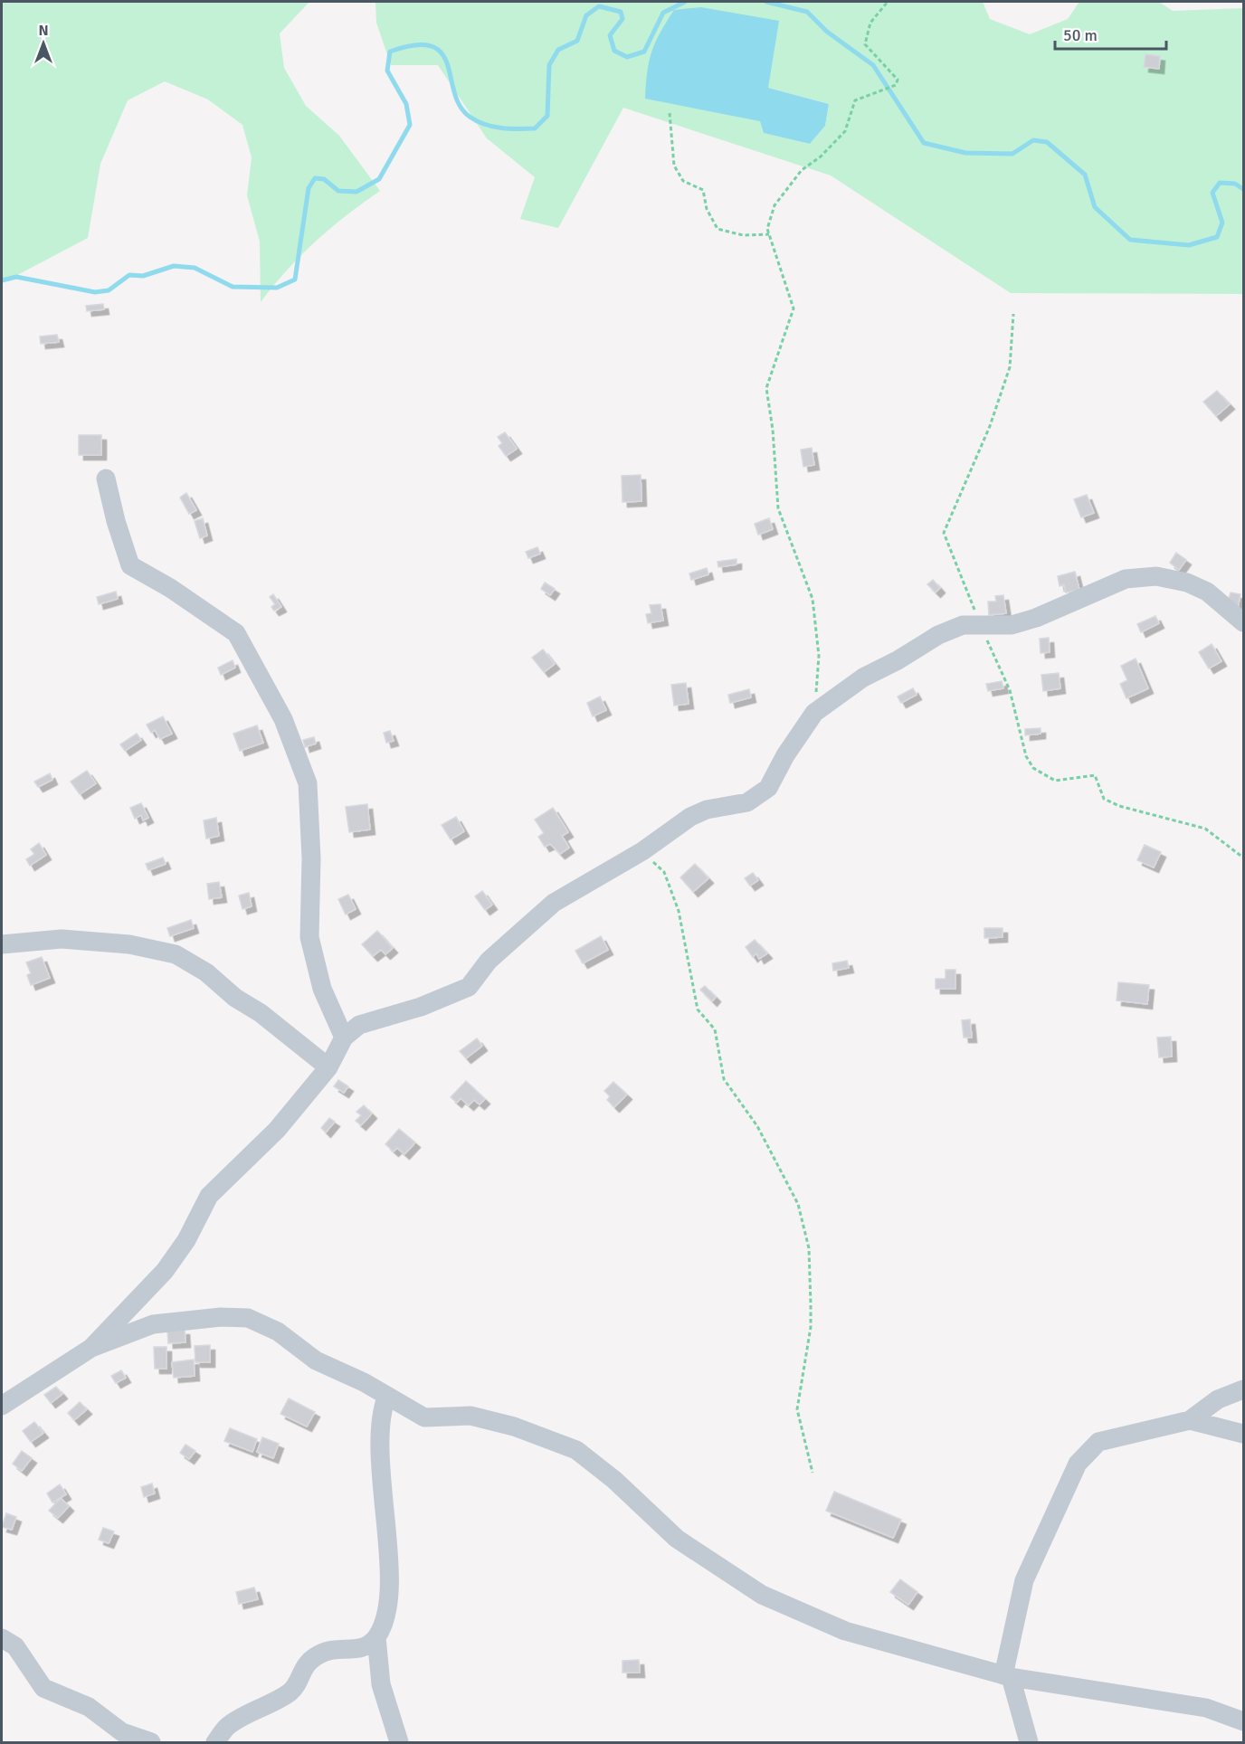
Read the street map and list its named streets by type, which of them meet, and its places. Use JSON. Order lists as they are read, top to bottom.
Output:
{
  "scale_bar": "50 m",
  "north": "top"
}
